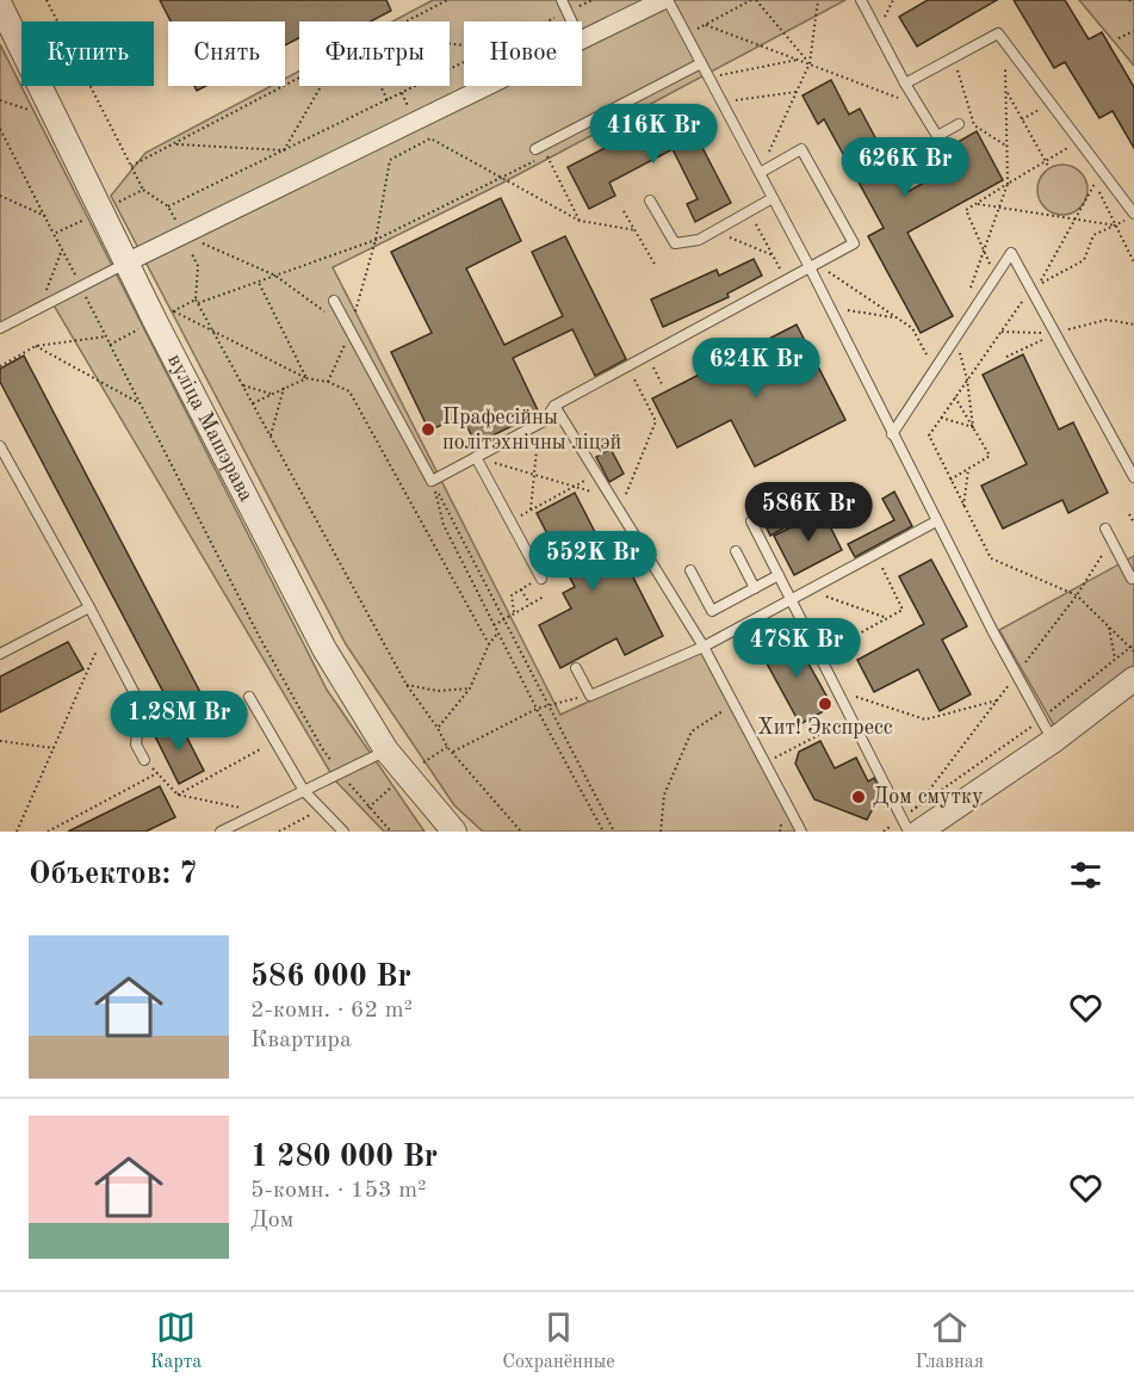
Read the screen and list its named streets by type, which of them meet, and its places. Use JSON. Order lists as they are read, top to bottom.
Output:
{
  "streets": {
    "street": ["вуліца Машэрава"]
  },
  "places": ["Прафесійны політэхнічны ліцэй", "Хит! Экспресс", "Дом смутку"],
  "page": {
    "chip": [
      "Купить",
      "Снять",
      "Фильтры",
      "Новое"
    ],
    "price": [
      "416K Br",
      "626K Br",
      "624K Br",
      "586K Br",
      "552K Br",
      "478K Br",
      "1.28M Br"
    ],
    "heading": "Объектов: 7",
    "list": [
      {
        "name": "586 000 Br",
        "note": "2-комн. · 62 m² · Квартира"
      },
      {
        "name": "1 280 000 Br",
        "note": "5-комн. · 153 m² · Дом"
      }
    ],
    "tabs": ["Карта", "Сохранённые", "Главная"]
  }
}
